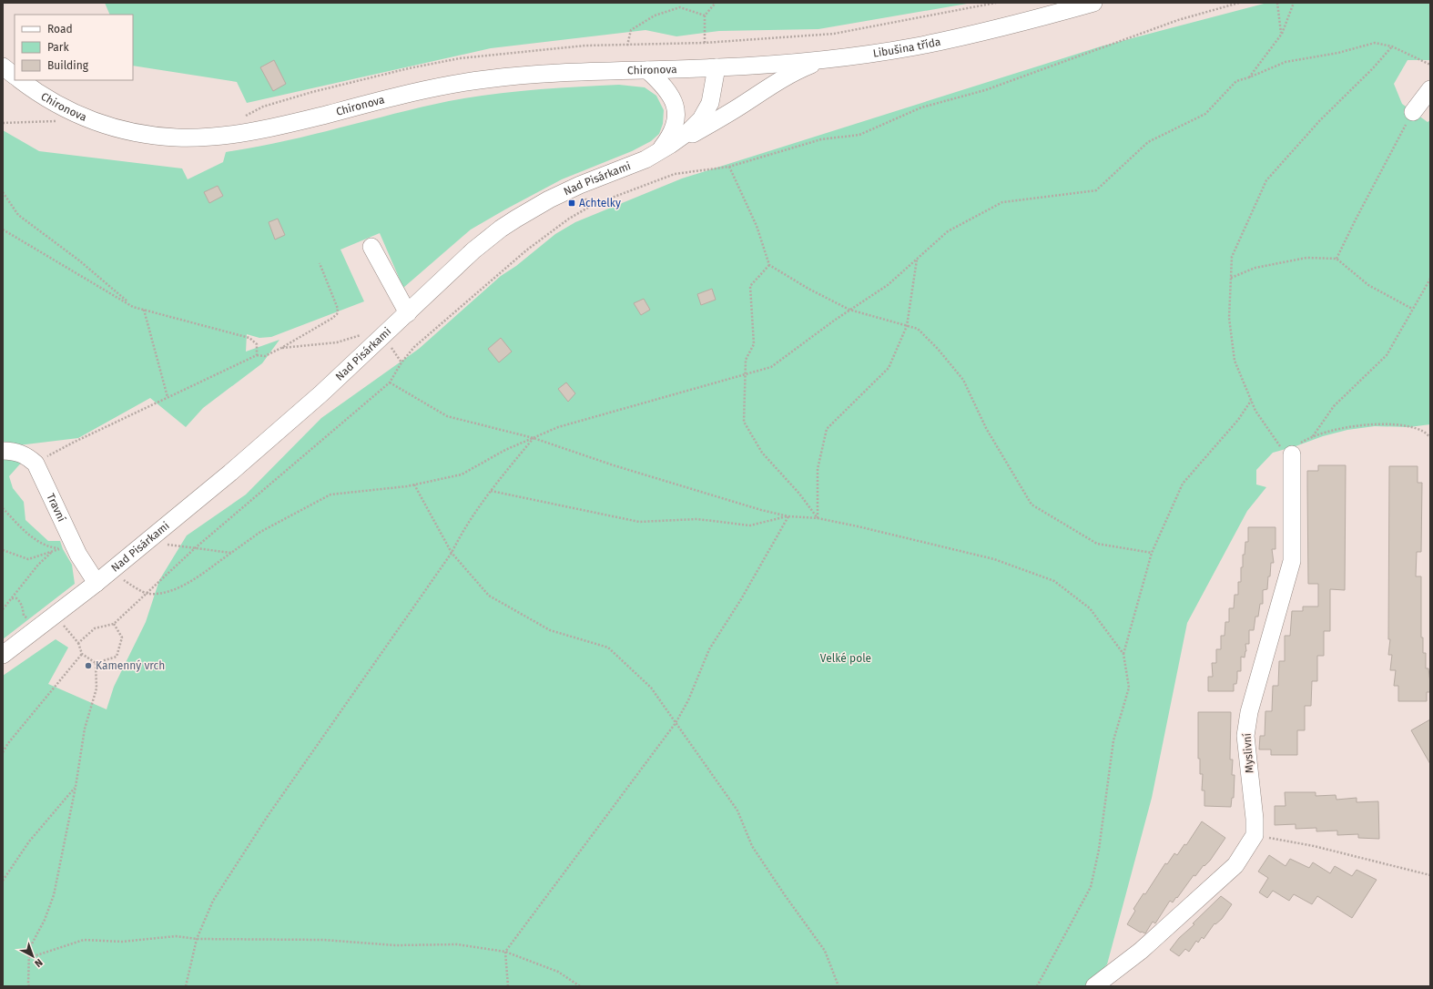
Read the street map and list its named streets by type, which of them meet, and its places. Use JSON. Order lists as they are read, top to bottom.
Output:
{
  "streets": {
    "street": [
      "Libušina třída",
      "Chironova",
      "Nad Pisárkami",
      "Travní",
      "Myslivní"
    ]
  },
  "crossings": [
    ["Libušina třída", "Chironova"],
    ["Libušina třída", "Nad Pisárkami"],
    ["Chironova", "Nad Pisárkami"],
    ["Nad Pisárkami", "Travní"]
  ],
  "parks": ["Velké pole"],
  "places": {
    "transit": ["Achtelky"],
    "other": ["Kamenný vrch"]
  },
  "legend": ["Road", "Park", "Building"],
  "north": "bottom right"
}
